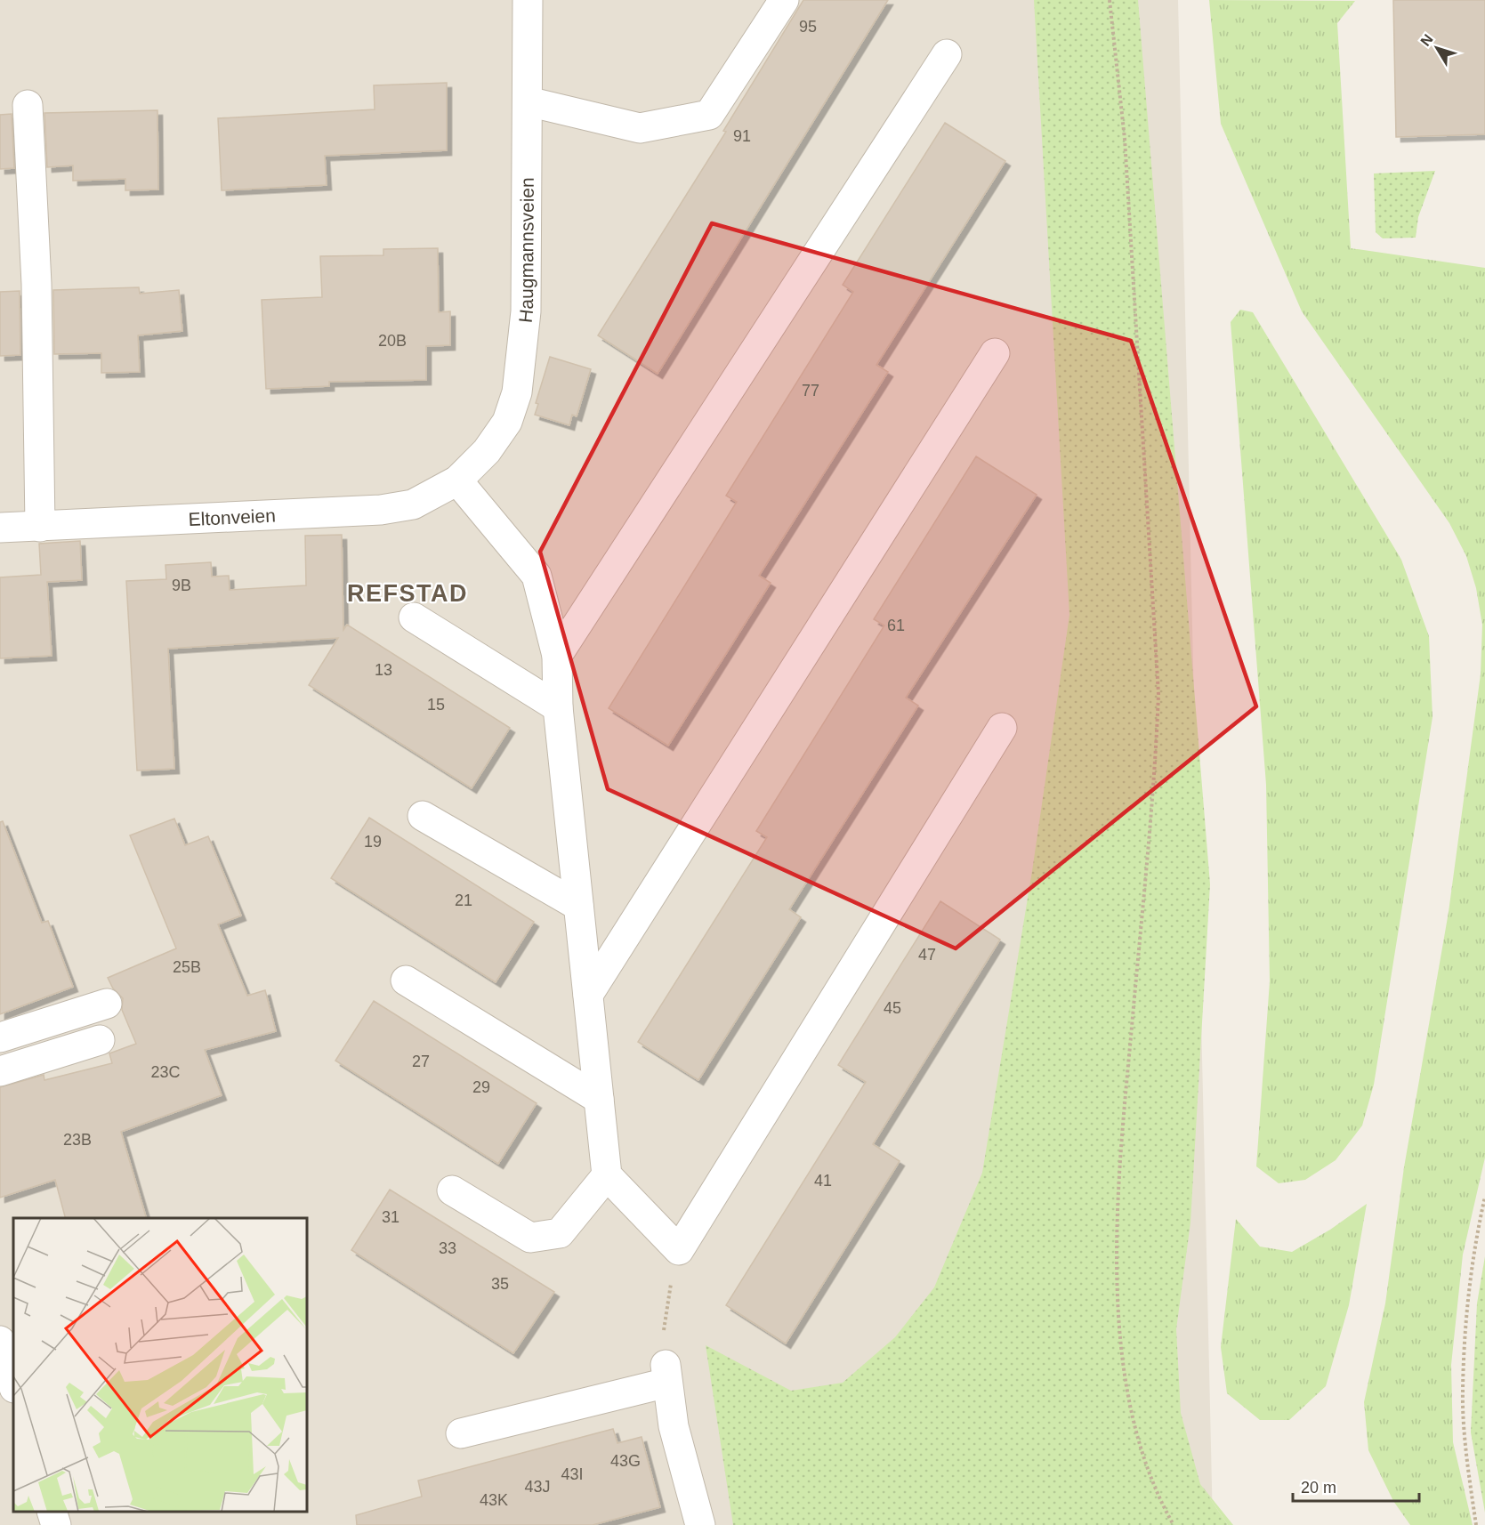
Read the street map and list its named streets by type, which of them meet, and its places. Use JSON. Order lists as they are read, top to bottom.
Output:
{
  "streets": {
    "street": ["Haugmannsveien", "Eltonveien"]
  },
  "crossings": [
    ["Haugmannsveien", "Eltonveien"]
  ],
  "districts": ["REFSTAD"],
  "house_numbers": [
    "95",
    "91",
    "20B",
    "77",
    "9B",
    "61",
    "13",
    "15",
    "19",
    "21",
    "47",
    "25B",
    "45",
    "27",
    "23C",
    "29",
    "23B",
    "41",
    "31",
    "33",
    "35",
    "43G",
    "43I",
    "43J",
    "43K"
  ],
  "scale_bar": "20 m",
  "north": "top left"
}
